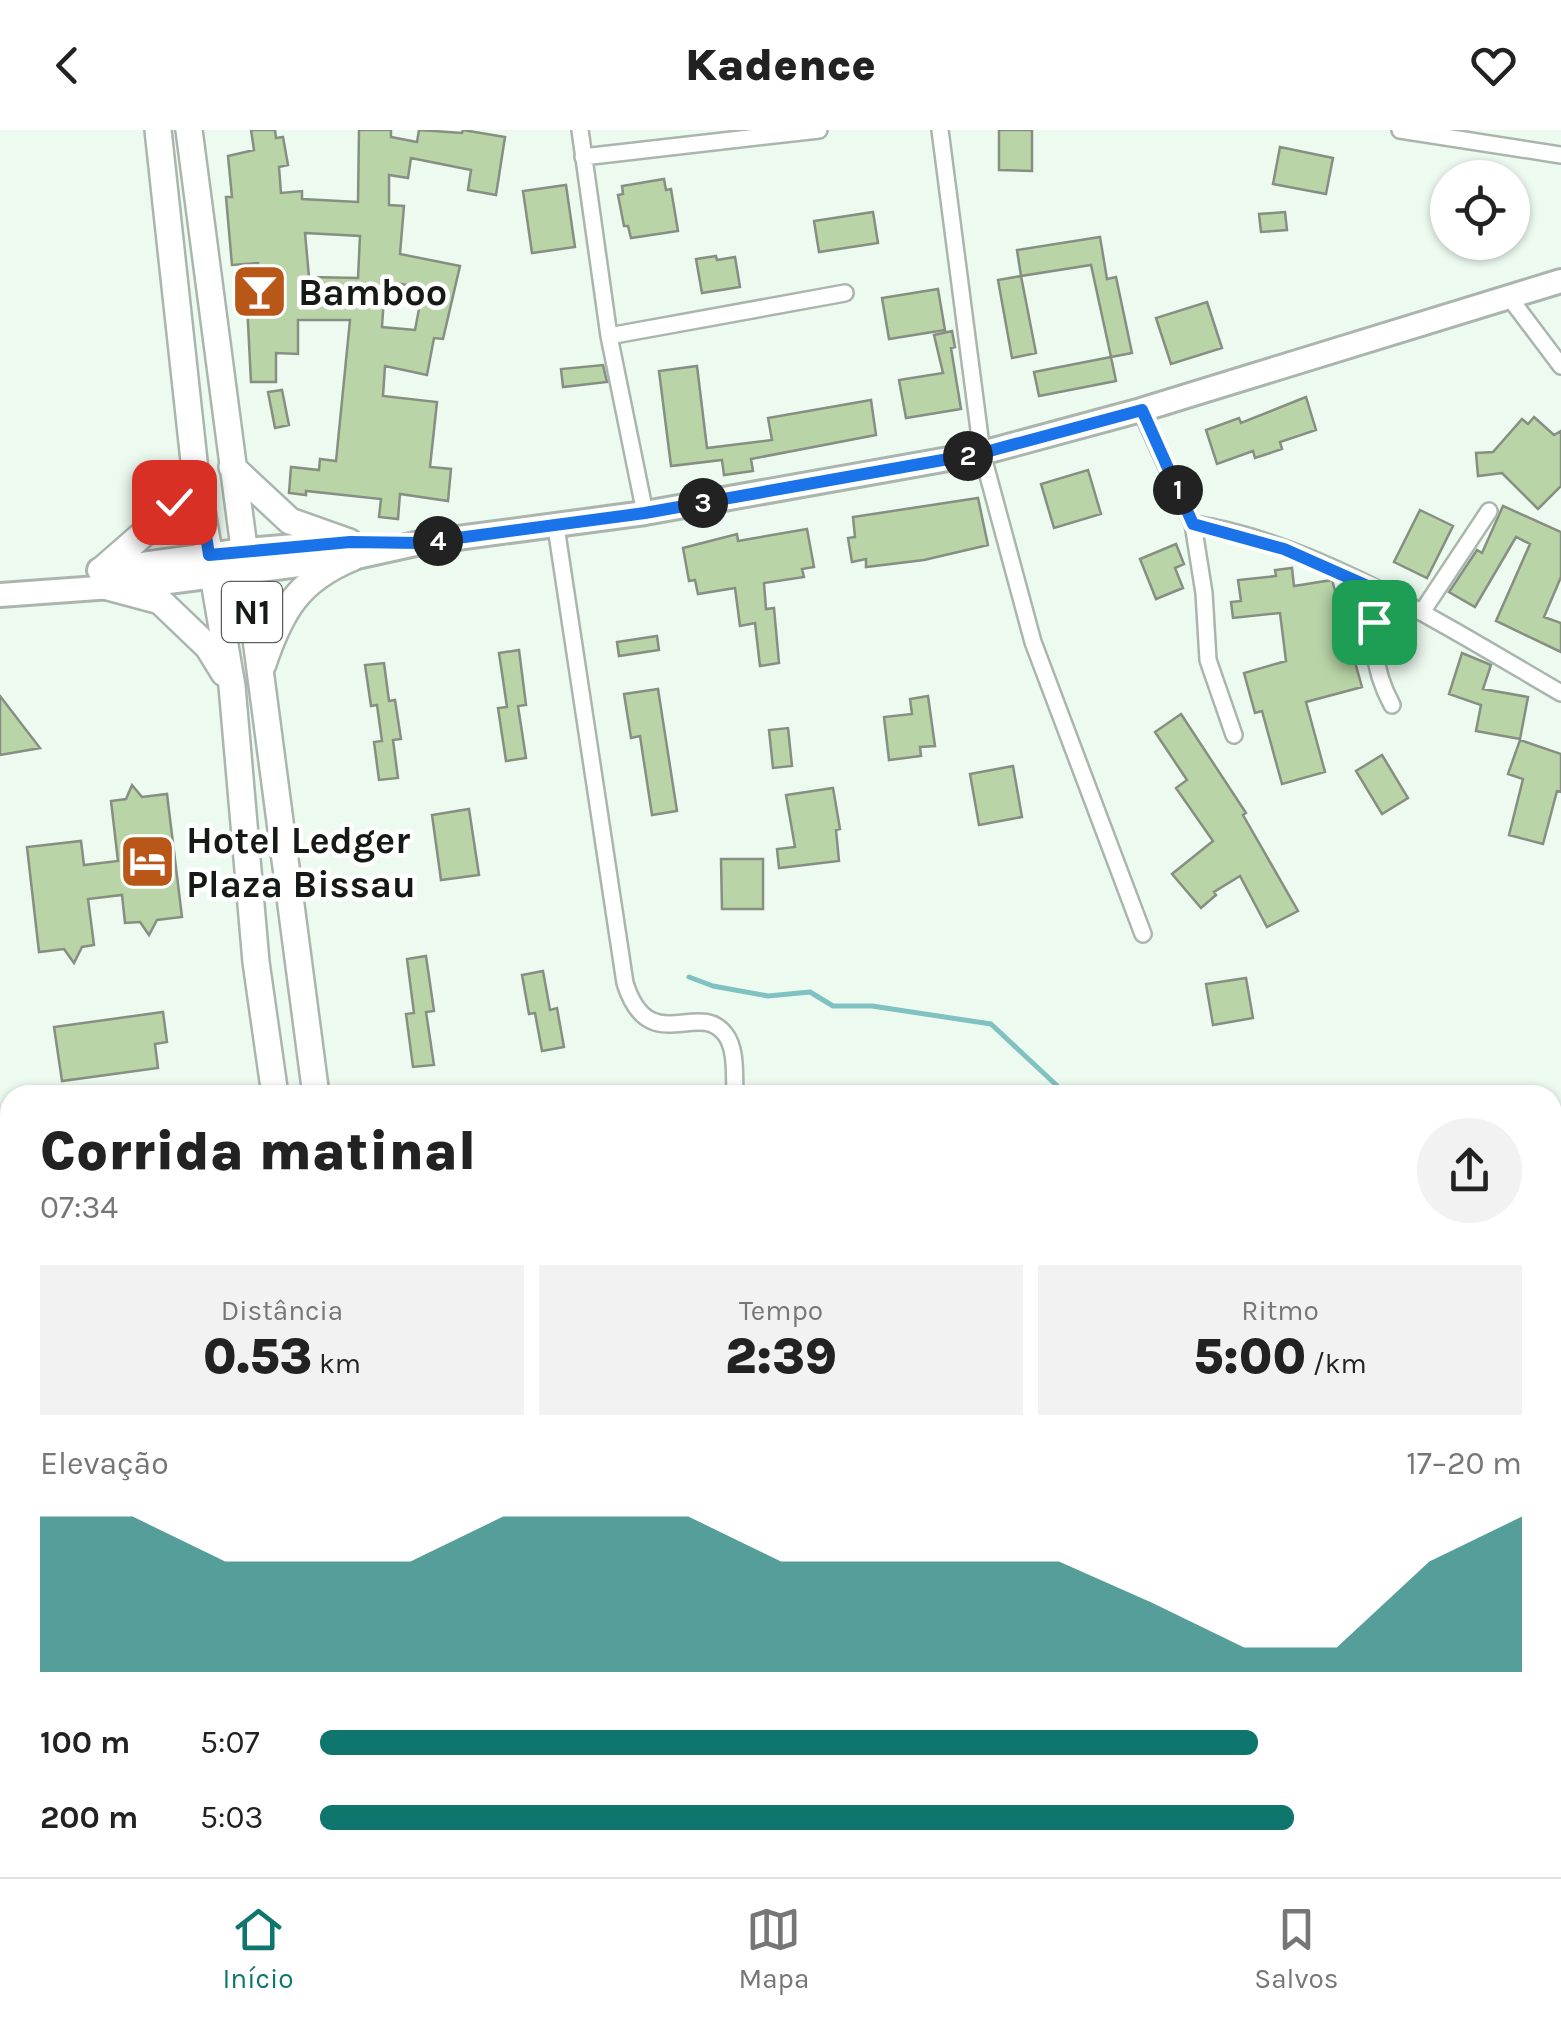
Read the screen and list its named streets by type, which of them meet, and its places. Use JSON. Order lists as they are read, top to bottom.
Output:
{
  "streets": {
    "main road": ["N1"]
  },
  "places": {
    "bar": ["Bamboo"],
    "hotel": ["Hotel Ledger Plaza Bissau"]
  },
  "page": {
    "header": "Kadence",
    "pins": [
      "2",
      "1",
      "3",
      "4"
    ],
    "heading": ["Corrida matinal", "07:34"],
    "stats": [
      ["Distância", "0.53 km"],
      ["Tempo", "2:39"],
      ["Ritmo", "5:00 /km"]
    ],
    "chart": ["Elevação", "17–20 m"],
    "list": [
      {
        "name": "100 m",
        "note": "5:07"
      },
      {
        "name": "200 m",
        "note": "5:03"
      }
    ],
    "tabs": ["Início", "Mapa", "Salvos"]
  }
}
